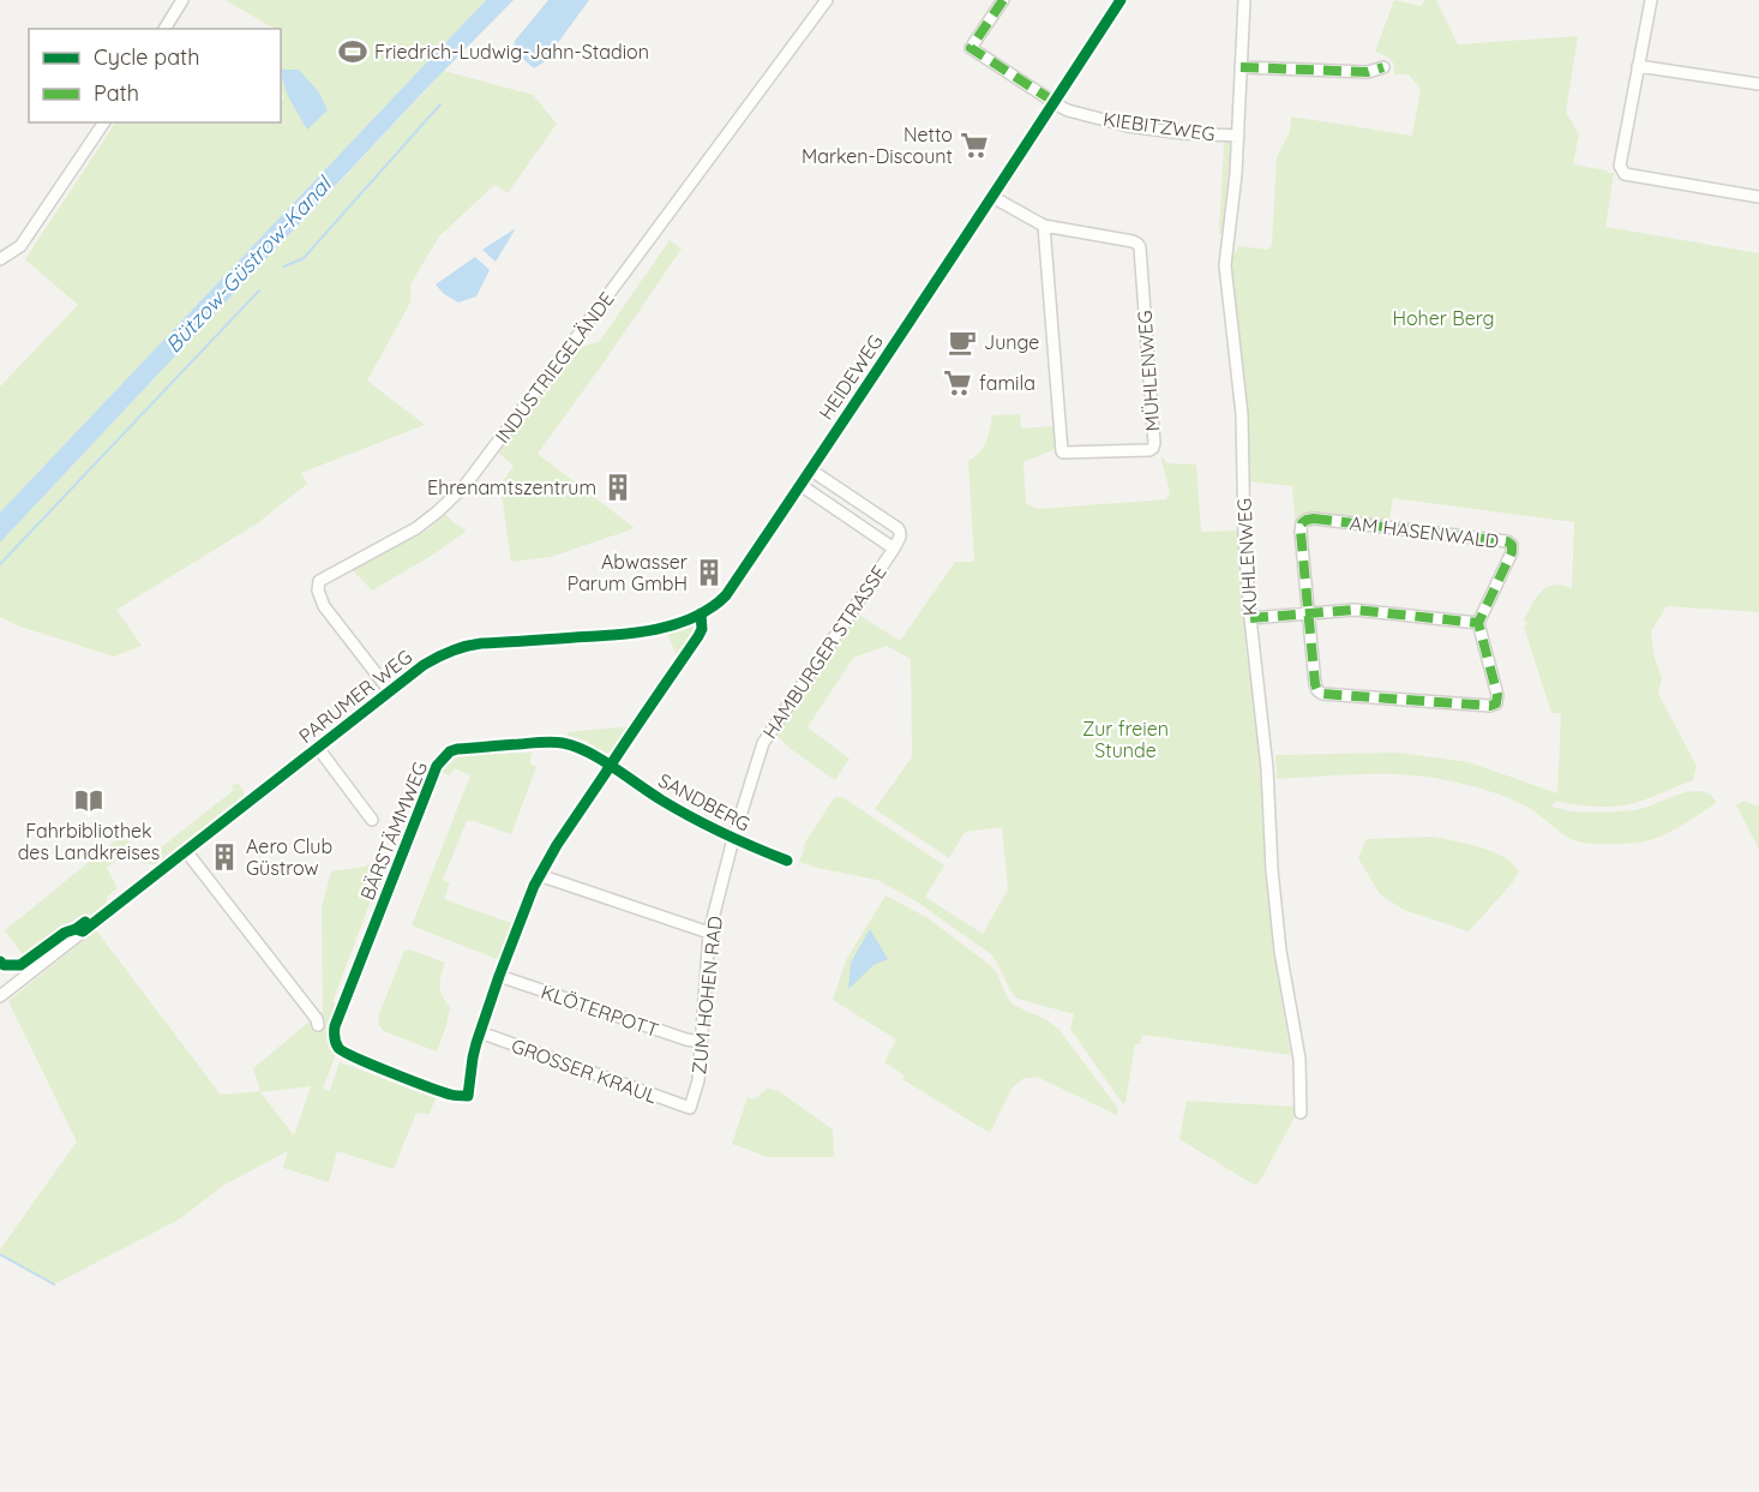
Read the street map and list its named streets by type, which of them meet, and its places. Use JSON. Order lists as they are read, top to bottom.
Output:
{
  "streets": {
    "street": [
      "KIEBITZWEG",
      "INDUSTRIEGELÄNDE",
      "MÜHLENWEG",
      "HEIDEWEG",
      "AM HASENWALD",
      "KUHLENWEG",
      "HAMBURGER STRASSE",
      "PARUMER WEG",
      "SANDBERG",
      "BÄRSTÄMMWEG",
      "ZUM HOHEN RAD",
      "KLÖTERPOTT",
      "GROSSER KRAUL"
    ]
  },
  "crossings": [
    ["KIEBITZWEG", "HEIDEWEG"],
    ["KIEBITZWEG", "KUHLENWEG"],
    ["INDUSTRIEGELÄNDE", "PARUMER WEG"],
    ["MÜHLENWEG", "HEIDEWEG"],
    ["HEIDEWEG", "PARUMER WEG"],
    ["HAMBURGER STRASSE", "SANDBERG"],
    ["HAMBURGER STRASSE", "ZUM HOHEN RAD"],
    ["SANDBERG", "BÄRSTÄMMWEG"],
    ["SANDBERG", "ZUM HOHEN RAD"],
    ["BÄRSTÄMMWEG", "KLÖTERPOTT"],
    ["BÄRSTÄMMWEG", "GROSSER KRAUL"],
    ["ZUM HOHEN RAD", "KLÖTERPOTT"],
    ["ZUM HOHEN RAD", "GROSSER KRAUL"]
  ],
  "water": ["Bützow-Güstrow-Kanal"],
  "parks": ["Hoher Berg", "Zur freien Stunde"],
  "places": {
    "sports": ["Friedrich-Ludwig-Jahn-Stadion"],
    "supermarket": ["Netto Marken-Discount", "famila"],
    "cafe": ["Junge"],
    "building": ["Ehrenamtszentrum", "Abwasser Parum GmbH", "Aero Club Güstrow"],
    "library": ["Fahrbibliothek des Landkreises"]
  },
  "legend": ["Cycle path", "Path"]
}
